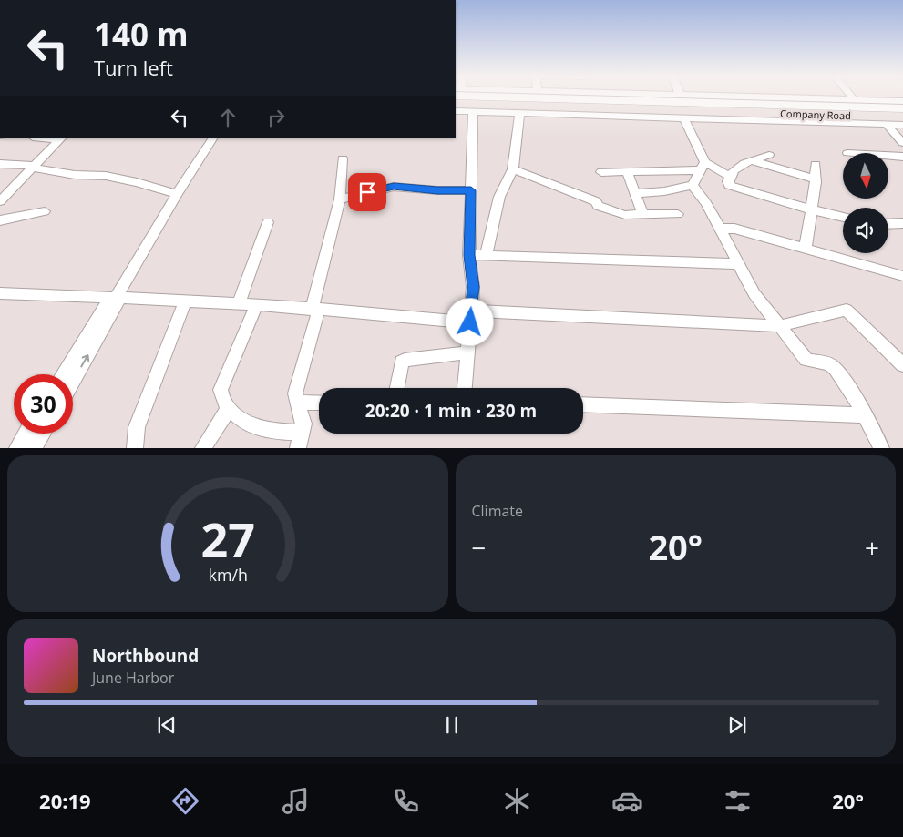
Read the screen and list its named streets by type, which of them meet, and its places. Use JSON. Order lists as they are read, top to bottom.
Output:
{
  "streets": {
    "highway": ["Company Road"]
  },
  "north": "bottom",
  "page": {
    "turn": ["140 m", "Turn left"],
    "limit": "30",
    "trip": "20:20 · 1 min · 230 m",
    "tile": "Climate",
    "heat": ["−", "20°", "+"],
    "song": ["Northbound", "June Harbor"],
    "tabs": ["20:19", "20°"],
    "gauge": ["27", "km/h"]
  }
}
